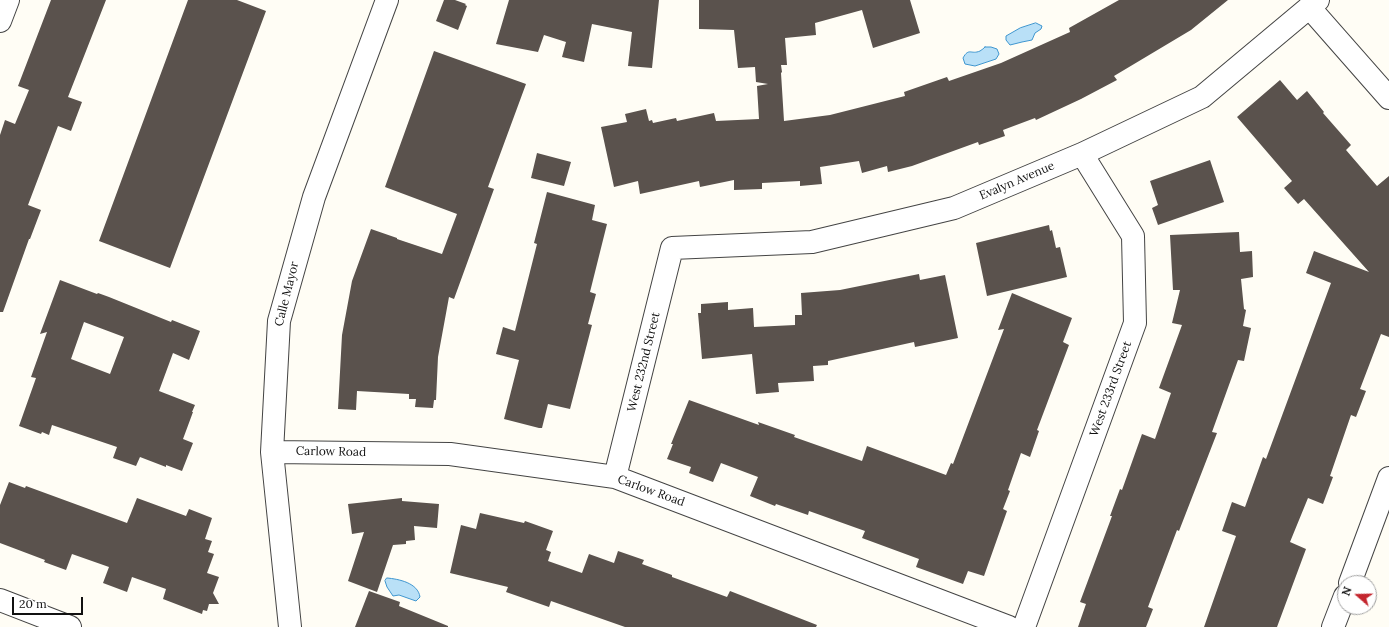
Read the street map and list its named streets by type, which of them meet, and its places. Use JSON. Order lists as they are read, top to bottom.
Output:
{
  "streets": {
    "street": [
      "Evalyn Avenue",
      "Calle Mayor",
      "West 232nd Street",
      "West 233rd Street",
      "Carlow Road"
    ]
  },
  "crossings": [
    ["Evalyn Avenue", "West 232nd Street"],
    ["Evalyn Avenue", "West 233rd Street"],
    ["Calle Mayor", "Carlow Road"],
    ["West 232nd Street", "Carlow Road"]
  ],
  "scale_bar": "20 m",
  "north": "left"
}
